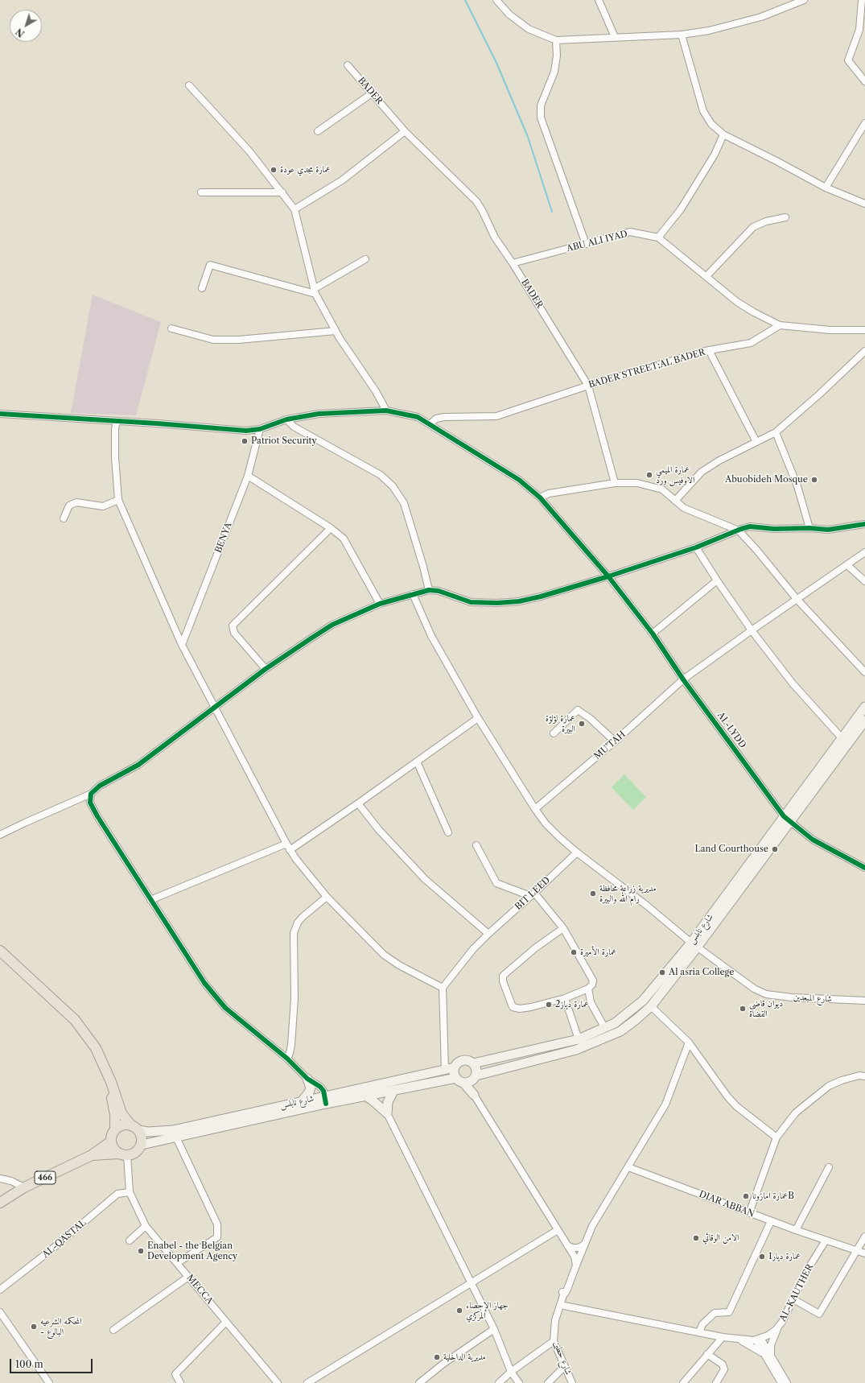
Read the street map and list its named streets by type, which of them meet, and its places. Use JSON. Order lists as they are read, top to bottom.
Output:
{
  "streets": {
    "main road": ["شارع نابلس", "466"],
    "street": [
      "BADER",
      "ABU ALI IYAD",
      "BADER STREET;AL BADER",
      "BENYA",
      "AL-LYDD",
      "MU'TAH",
      "BIT LEED",
      "شارع المبعدين",
      "DIAR ABBAN",
      "AL-QASTAL",
      "MECCA",
      "AL-KAUTHER",
      "شارع حطين"
    ]
  },
  "crossings": [
    ["BADER", "ABU ALI IYAD"],
    ["BADER", "BADER STREET;AL BADER"],
    ["BADER STREET;AL BADER", "AL-LYDD"],
    ["BENYA", "AL-LYDD"],
    ["AL-LYDD", "MU'TAH"],
    ["AL-LYDD", "شارع نابلس"],
    ["MU'TAH", "شارع المبعدين"],
    ["BIT LEED", "شارع المبعدين"],
    ["شارع نابلس", "شارع المبعدين"],
    ["شارع نابلس", "466"],
    ["DIAR ABBAN", "AL-KAUTHER"],
    ["AL-QASTAL", "MECCA"]
  ],
  "places": [
    "عمارة مجدي عودة",
    "Patriot Security",
    "عمارة الميمي الاوفيس ورد",
    "Abuobideh Mosque",
    "عمارة لؤلؤة البيرة",
    "Land Courthouse",
    "مديرية زراعة محافظة رام الله والبيرة",
    "عمارة الأميرة",
    "Al asria College",
    "عمارة ديار2",
    "ديوان قاضي القضاة",
    "عمارة امازوناB",
    "الامن الوقائي",
    "Enabel - the Belgian Development Agency",
    "عمارة ديار1",
    "جهاز الإحصاء المركزي",
    "المحكمه الشرعيه - البالوع",
    "مديرية الداخلية"
  ],
  "scale_bar": "100 m",
  "north": "bottom left"
}
